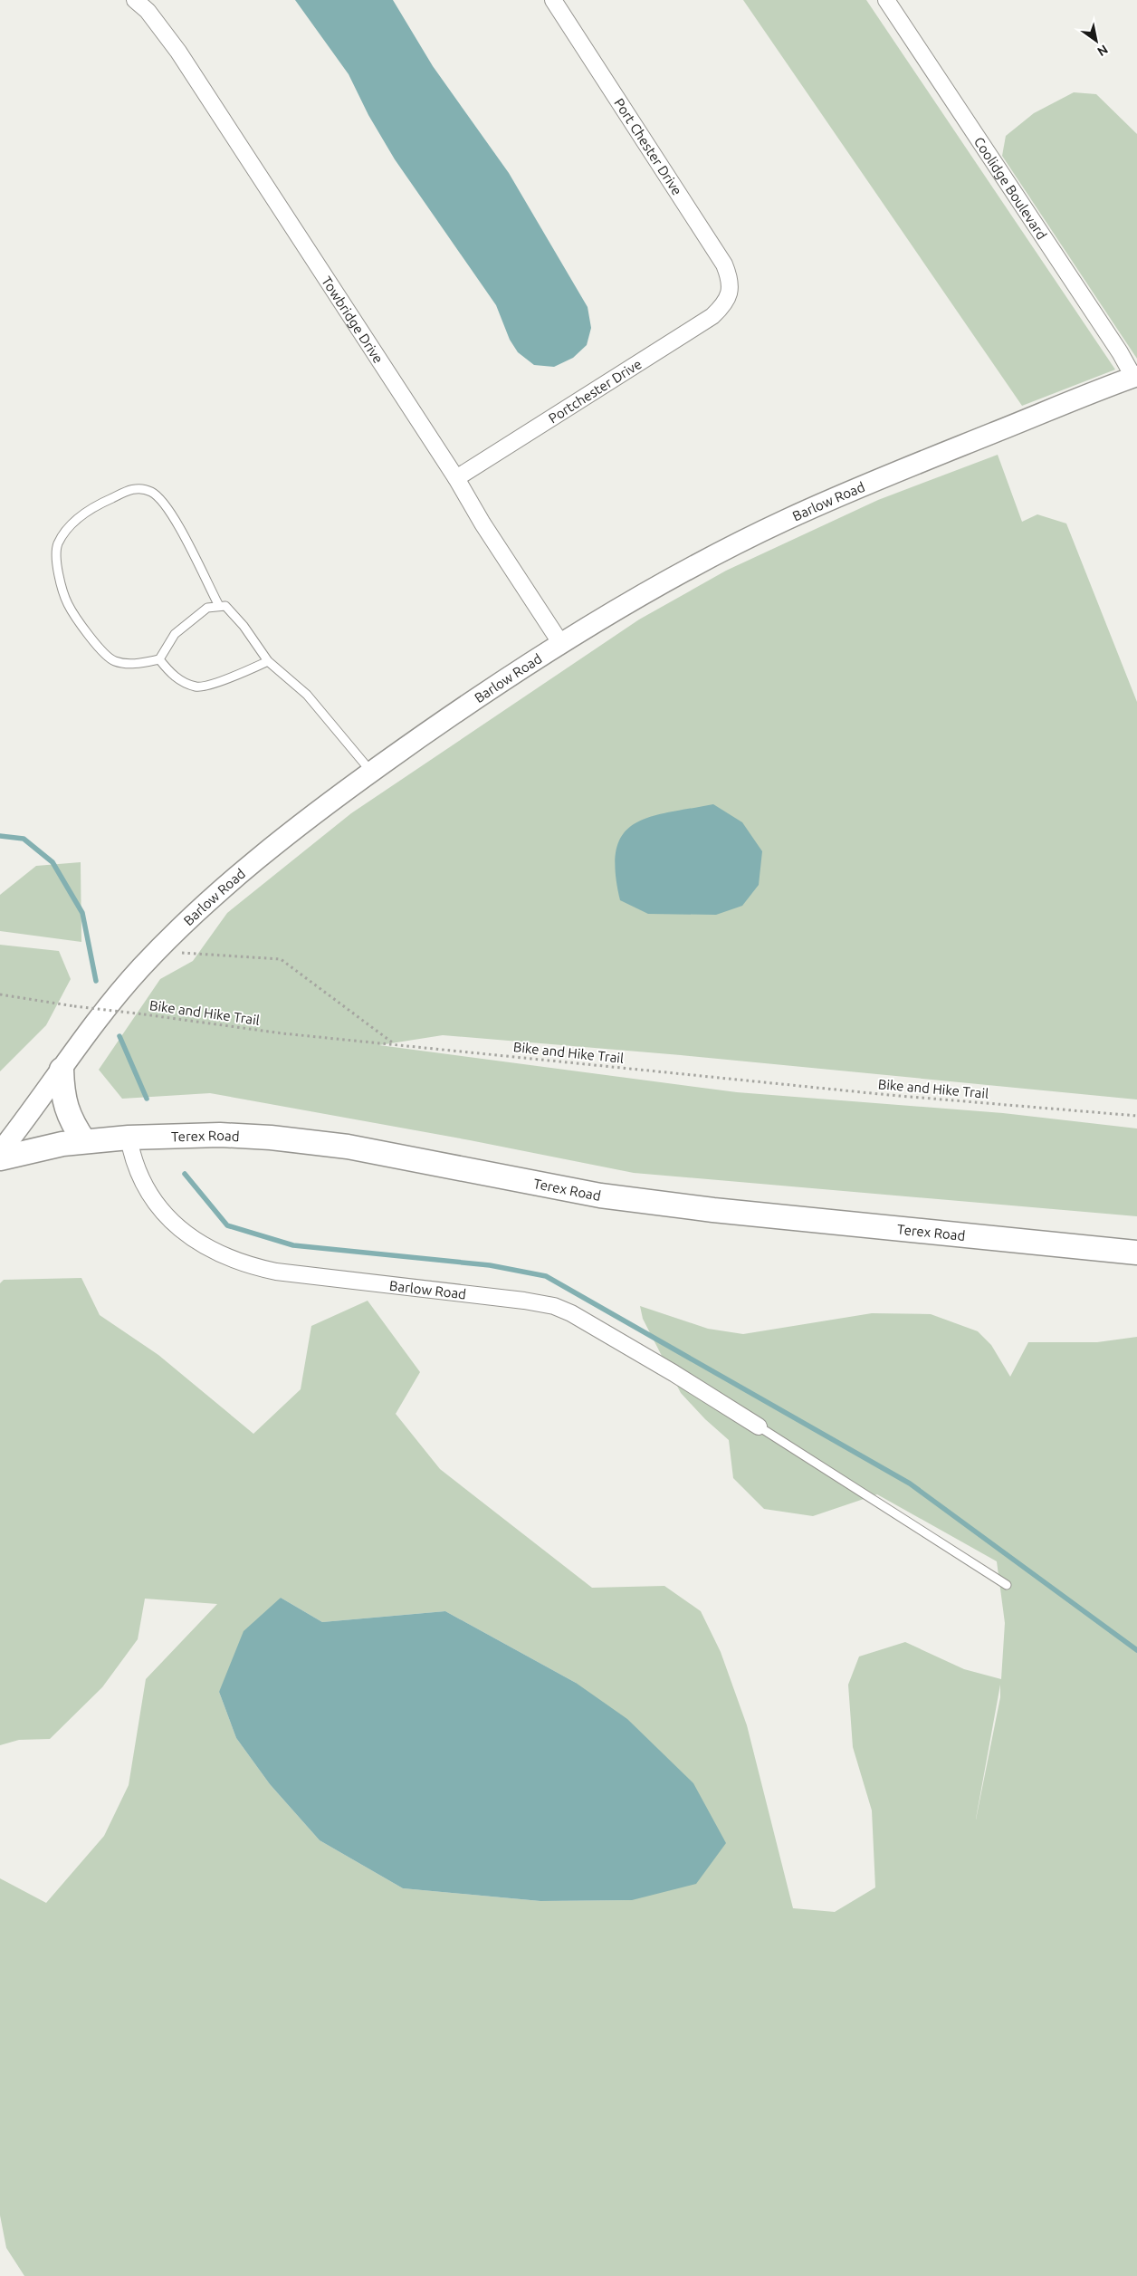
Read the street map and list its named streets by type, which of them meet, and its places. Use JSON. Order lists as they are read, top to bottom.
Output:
{
  "streets": {
    "main road": ["Terex Road"],
    "street": [
      "Port Chester Drive",
      "Coolidge Boulevard",
      "Towbridge Drive",
      "Portchester Drive",
      "Barlow Road"
    ],
    "path": ["Bike and Hike Trail"]
  },
  "crossings": [
    ["Port Chester Drive", "Portchester Drive"],
    ["Coolidge Boulevard", "Barlow Road"],
    ["Towbridge Drive", "Portchester Drive"],
    ["Towbridge Drive", "Barlow Road"],
    ["Barlow Road", "Terex Road"]
  ],
  "north": "bottom right"
}
